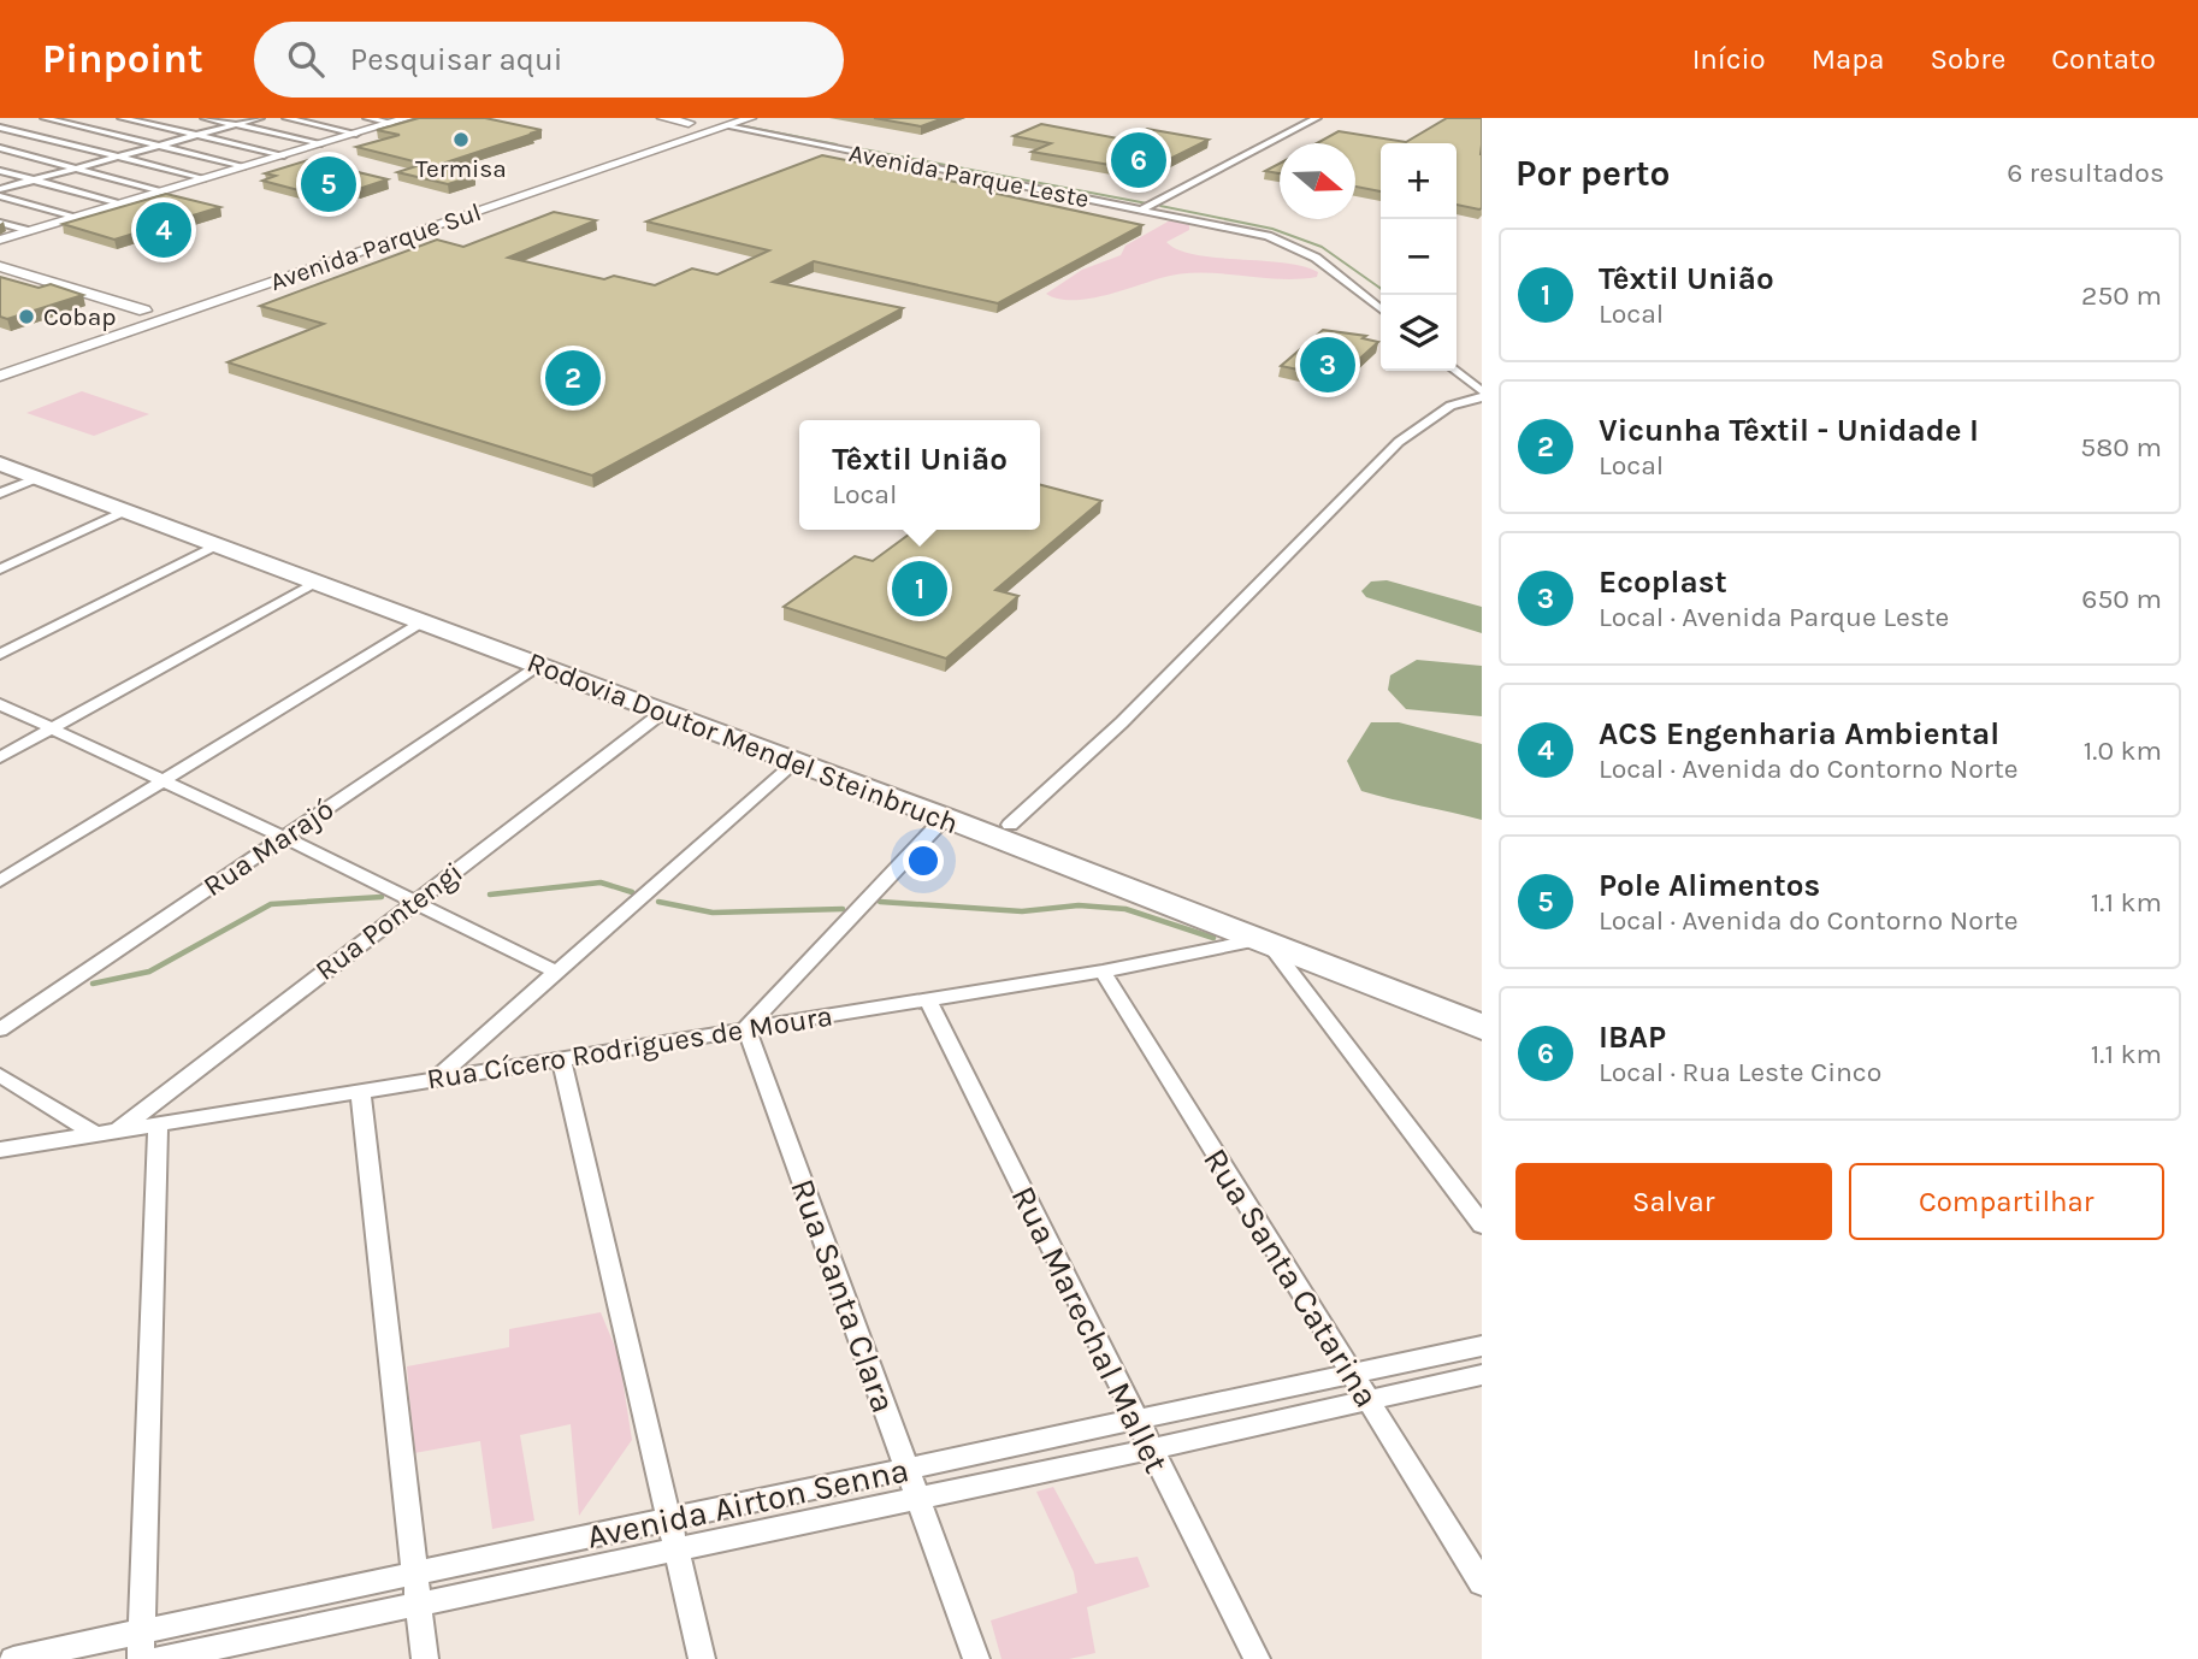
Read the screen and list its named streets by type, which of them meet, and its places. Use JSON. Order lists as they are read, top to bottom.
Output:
{
  "streets": {
    "highway": ["Rodovia Doutor Mendel Steinbruch"],
    "street": [
      "Avenida Parque Leste",
      "Avenida Parque Sul",
      "Rua Marajó",
      "Rua Pontengi",
      "Rua Cícero Rodrigues de Moura",
      "Rua Santa Catarina",
      "Rua Santa Clara",
      "Rua Marechal Mallet",
      "Avenida Airton Senna"
    ]
  },
  "crossings": [
    ["Avenida Parque Leste", "Avenida Parque Sul"],
    ["Rodovia Doutor Mendel Steinbruch", "Rua Marajó"],
    ["Rodovia Doutor Mendel Steinbruch", "Rua Pontengi"],
    ["Rodovia Doutor Mendel Steinbruch", "Rua Cícero Rodrigues de Moura"],
    ["Rua Pontengi", "Rua Cícero Rodrigues de Moura"],
    ["Rua Cícero Rodrigues de Moura", "Rua Santa Catarina"],
    ["Rua Cícero Rodrigues de Moura", "Rua Santa Clara"],
    ["Rua Cícero Rodrigues de Moura", "Rua Marechal Mallet"],
    ["Rua Santa Catarina", "Avenida Airton Senna"],
    ["Rua Santa Clara", "Avenida Airton Senna"],
    ["Rua Marechal Mallet", "Avenida Airton Senna"]
  ],
  "places": ["Termisa", "Cobap"],
  "north": "right",
  "page": {
    "header": "Pinpoint",
    "search": "Pesquisar aqui",
    "nav": [
      "Início",
      "Mapa",
      "Sobre",
      "Contato"
    ],
    "heading": ["Por perto", "6 resultados"],
    "pins": [
      "6",
      "5",
      "4",
      "3",
      "2",
      "1"
    ],
    "map_buttons": ["+", "−"],
    "list": [
      {
        "mark": "1",
        "name": "Têxtil União",
        "note": "Local",
        "value": "250 m"
      },
      {
        "mark": "2",
        "name": "Vicunha Têxtil - Unidade I",
        "note": "Local",
        "value": "580 m"
      },
      {
        "mark": "3",
        "name": "Ecoplast",
        "note": "Local · Avenida Parque Leste",
        "value": "650 m"
      },
      {
        "mark": "4",
        "name": "ACS Engenharia Ambiental",
        "note": "Local · Avenida do Contorno Norte",
        "value": "1.0 km"
      },
      {
        "mark": "5",
        "name": "Pole Alimentos",
        "note": "Local · Avenida do Contorno Norte",
        "value": "1.1 km"
      },
      {
        "mark": "6",
        "name": "IBAP",
        "note": "Local · Rua Leste Cinco",
        "value": "1.1 km"
      }
    ],
    "popup": ["Têxtil União", "Local"],
    "buttons": ["Salvar", "Compartilhar"]
  }
}
